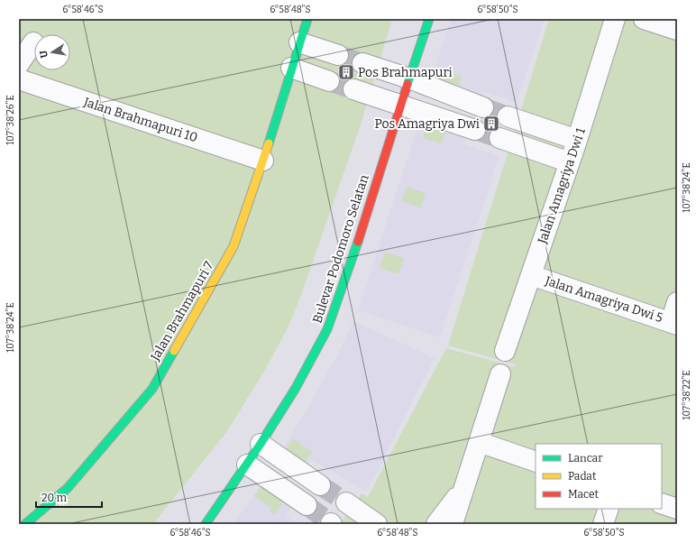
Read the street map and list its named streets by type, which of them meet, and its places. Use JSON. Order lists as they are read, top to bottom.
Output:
{
  "streets": {
    "street": [
      "Jalan Brahmapuri 10",
      "Jalan Amagriya Dwi 1",
      "Bulevar Podomoro Selatan",
      "Jalan Amagriya Dwi 5",
      "Jalan Brahmapuri 7"
    ]
  },
  "crossings": [
    ["Jalan Brahmapuri 10", "Jalan Brahmapuri 7"],
    ["Jalan Amagriya Dwi 1", "Jalan Amagriya Dwi 5"]
  ],
  "places": {
    "building": ["Pos Brahmapuri", "Pos Amagriya Dwi"]
  },
  "legend": ["Lancar", "Padat", "Macet"],
  "scale_bar": "20 m",
  "north": "left",
  "coordinates": [
    "6°58'46\"S",
    "6°58'48\"S",
    "6°58'50\"S",
    "107°38'26\"E",
    "107°38'24\"E",
    "107°38'22\"E"
  ]
}
